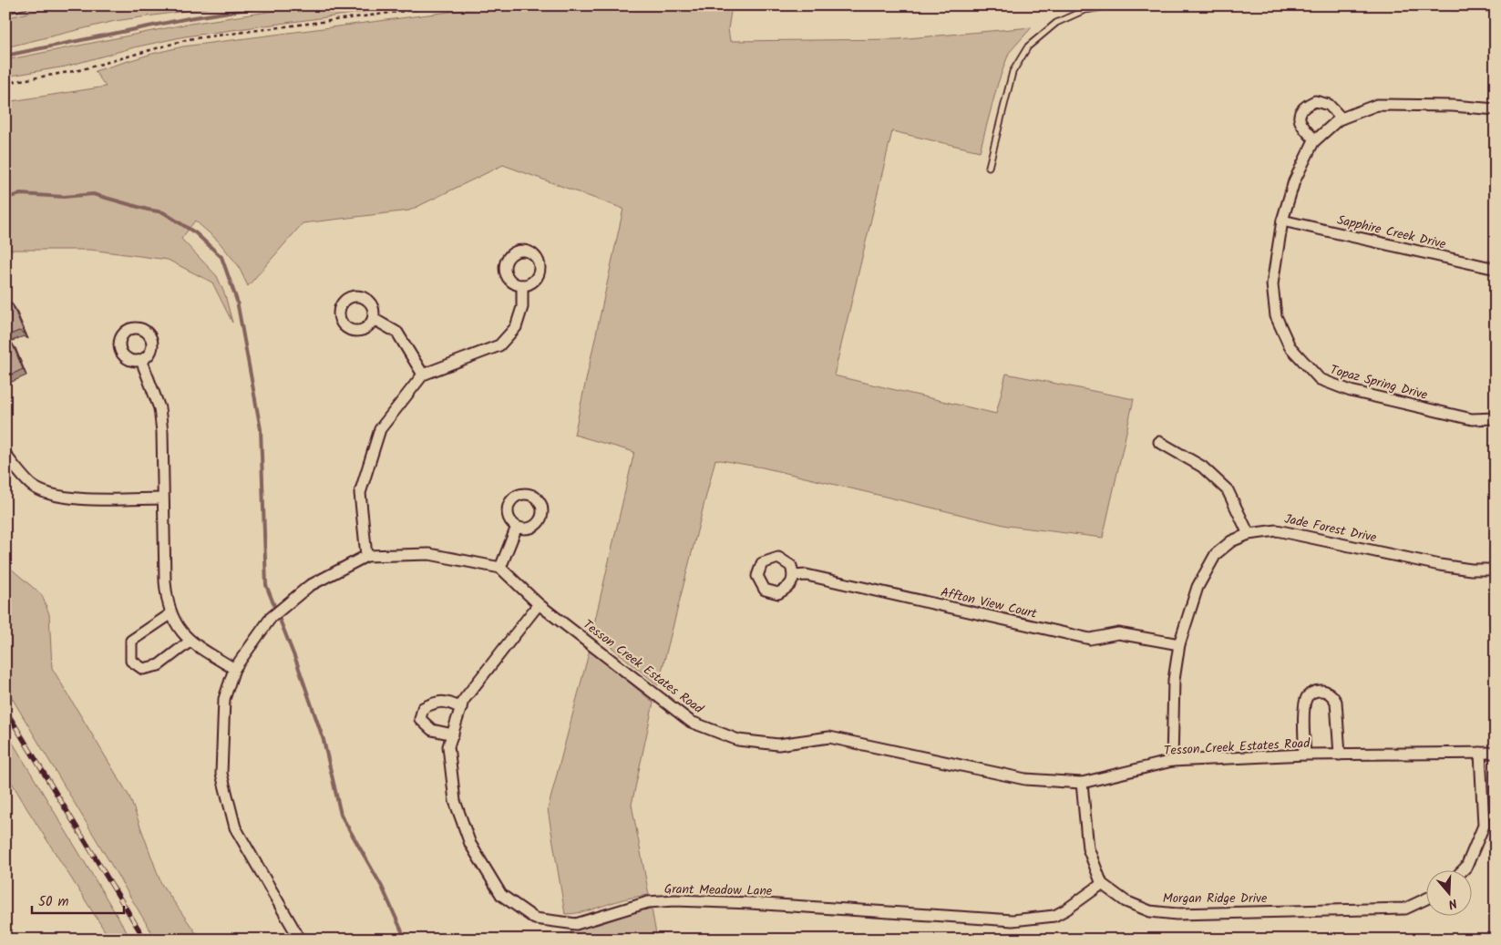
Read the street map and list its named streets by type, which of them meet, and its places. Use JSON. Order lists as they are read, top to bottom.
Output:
{
  "streets": {
    "street": [
      "Sapphire Creek Drive",
      "Topaz Spring Drive",
      "Jade Forest Drive",
      "Affton View Court",
      "Tesson Creek Estates Road",
      "Grant Meadow Lane",
      "Morgan Ridge Drive"
    ]
  },
  "crossings": [
    ["Sapphire Creek Drive", "Topaz Spring Drive"],
    ["Jade Forest Drive", "Affton View Court"],
    ["Jade Forest Drive", "Tesson Creek Estates Road"],
    ["Tesson Creek Estates Road", "Grant Meadow Lane"],
    ["Grant Meadow Lane", "Morgan Ridge Drive"]
  ],
  "scale_bar": "50 m",
  "north": "bottom"
}
